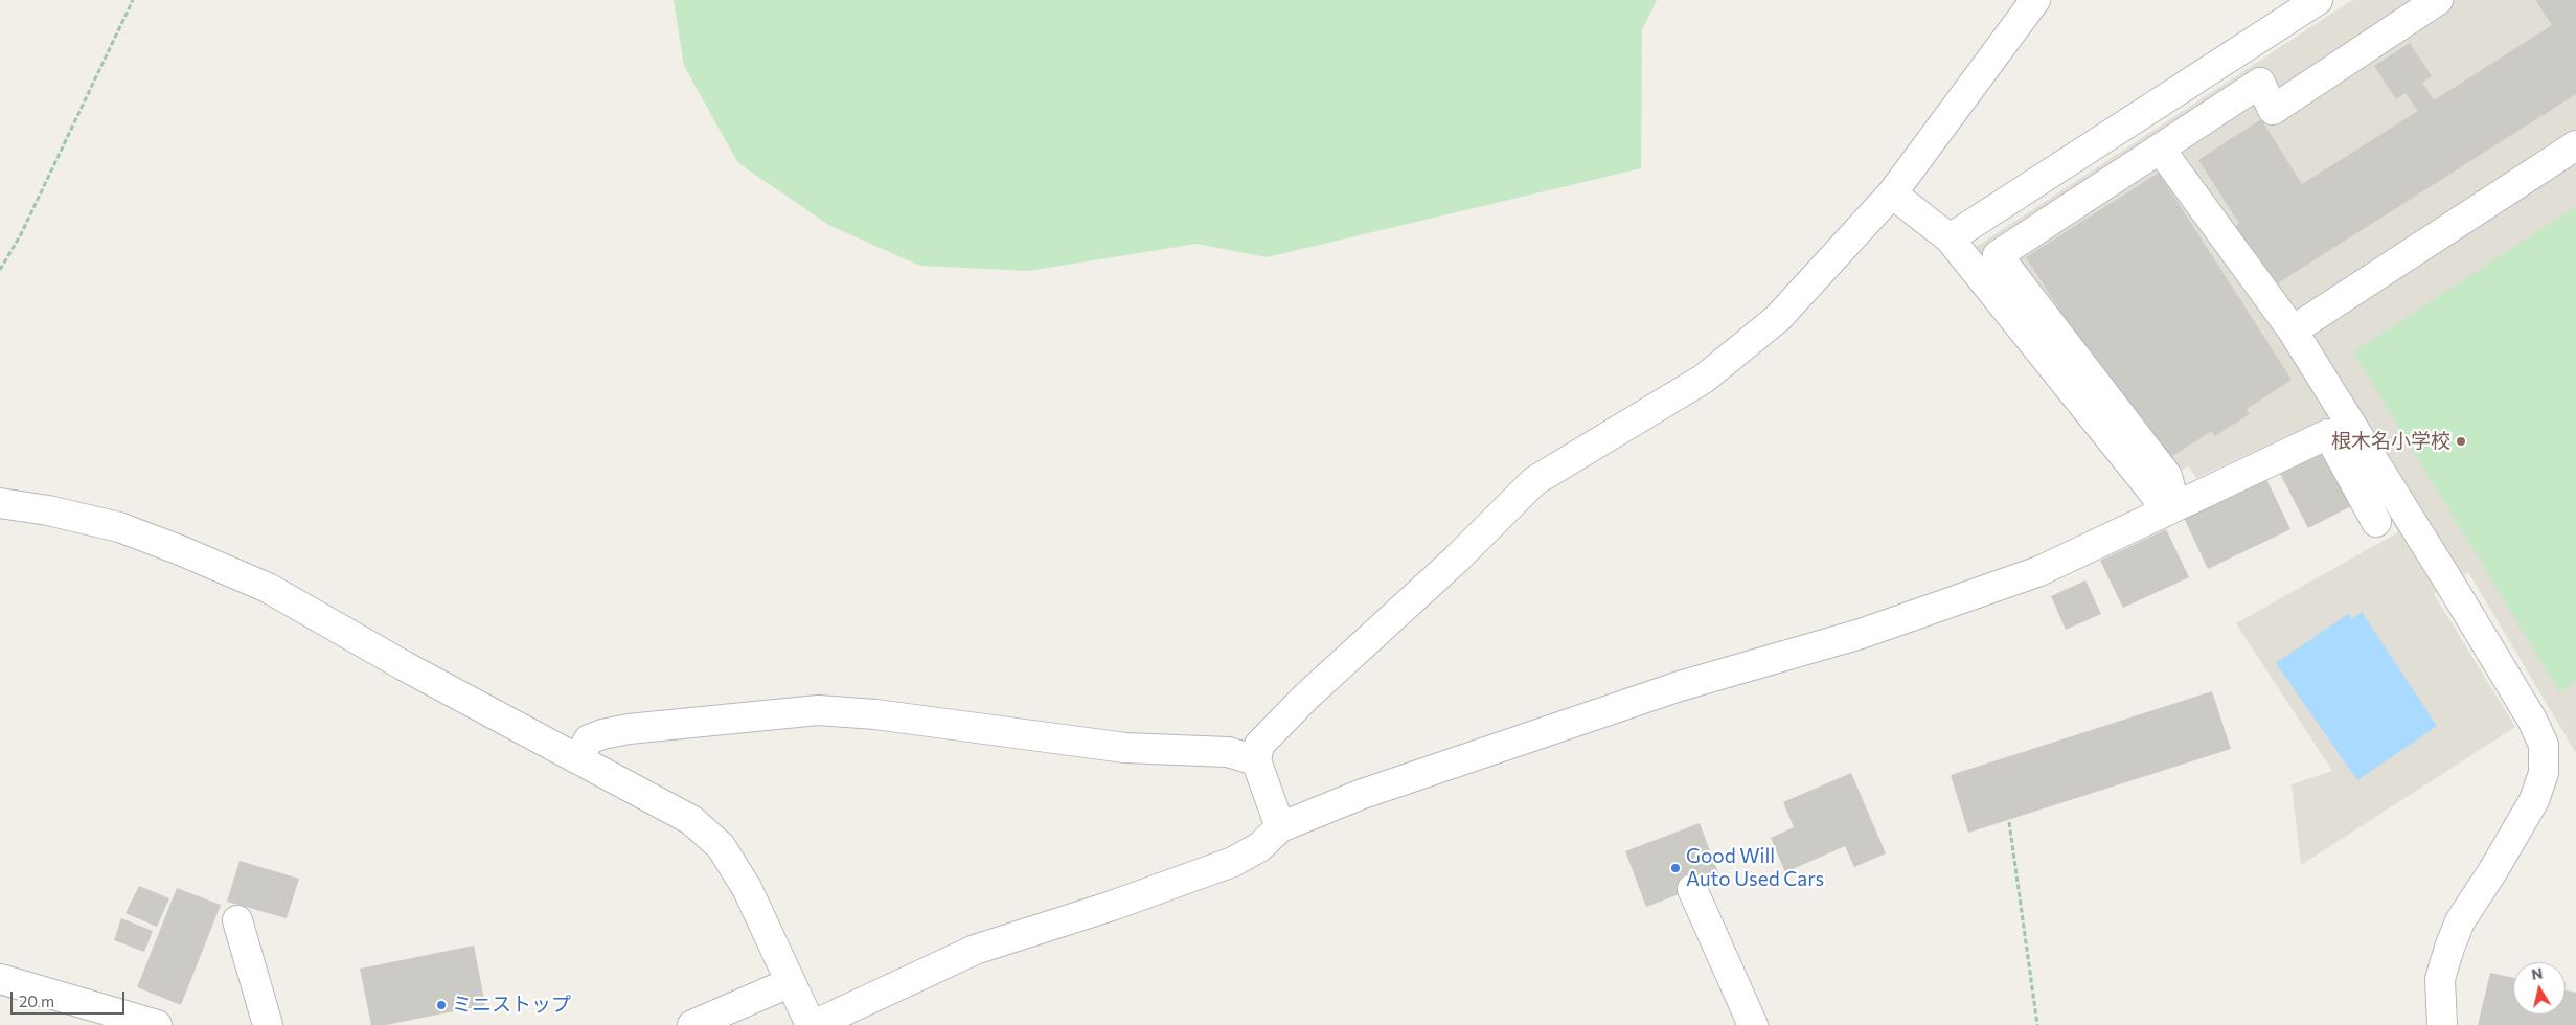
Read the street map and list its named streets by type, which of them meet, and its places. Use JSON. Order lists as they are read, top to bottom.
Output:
{
  "places": ["根木名小学校", "Good Will Auto Used Cars", "ミニストップ"],
  "scale_bar": "20 m",
  "north": "top"
}
